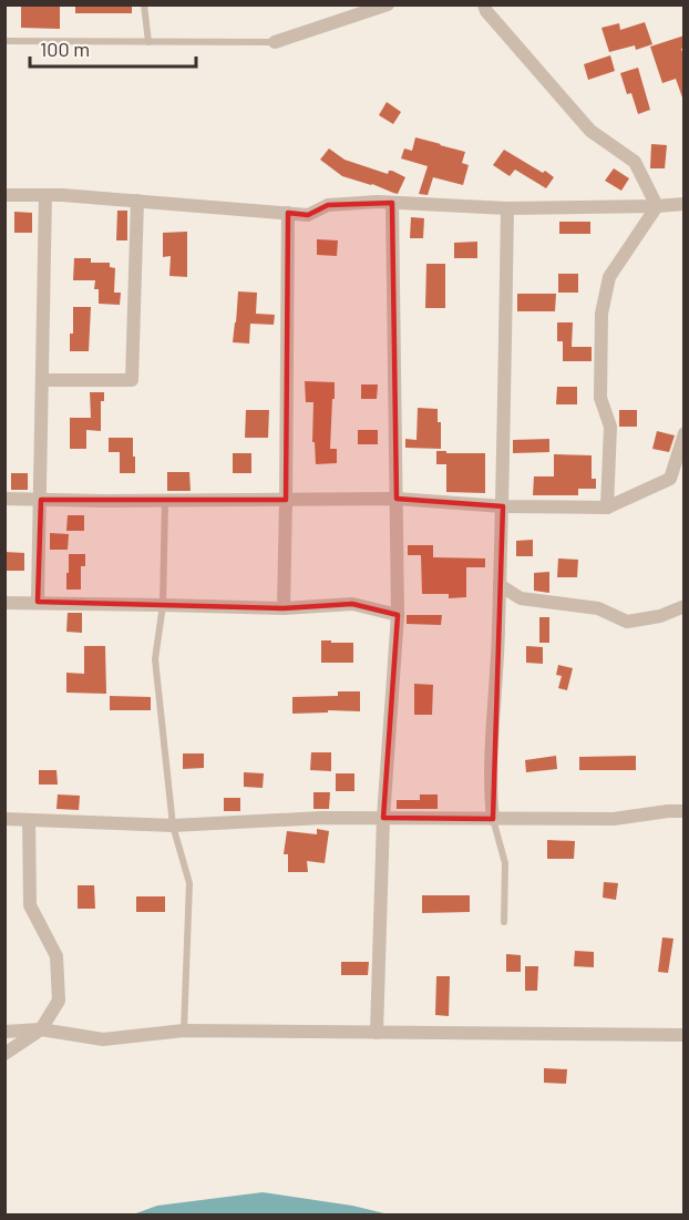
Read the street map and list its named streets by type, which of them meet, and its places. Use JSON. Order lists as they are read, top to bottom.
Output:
{
  "scale_bar": "100 m"
}
